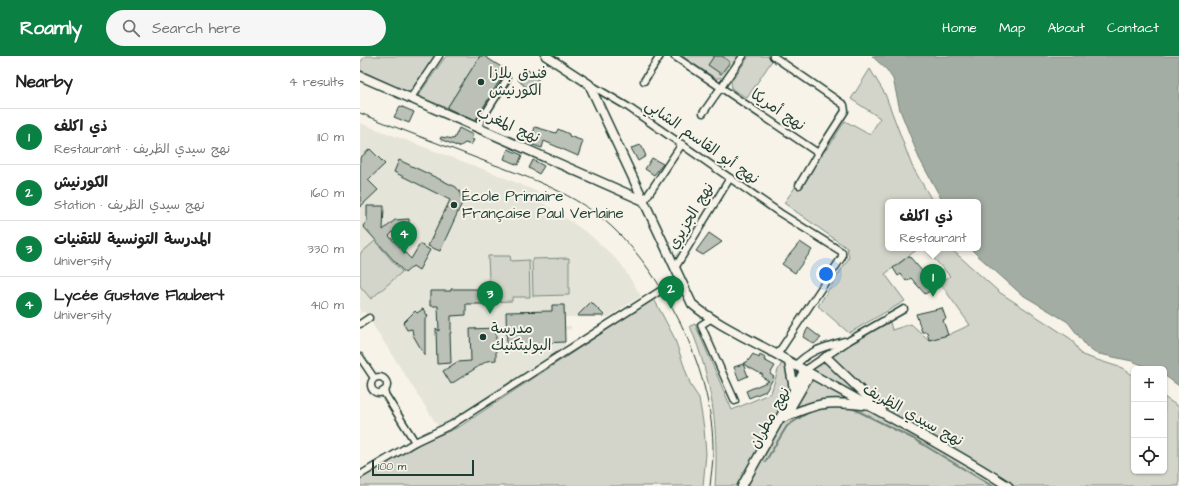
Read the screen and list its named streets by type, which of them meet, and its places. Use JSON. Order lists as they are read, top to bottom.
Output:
{
  "streets": {
    "street": [
      "نهج أمريكا",
      "نهج المغرب",
      "نهج أبو القاسم الشابي",
      "نهج الجزيري",
      "نهج سيدي الظريف",
      "نهج مطران"
    ]
  },
  "crossings": [
    ["نهج المغرب", "نهج سيدي الظريف"],
    ["نهج أبو القاسم الشابي", "نهج الجزيري"],
    ["نهج أبو القاسم الشابي", "نهج سيدي الظريف"],
    ["نهج الجزيري", "نهج سيدي الظريف"],
    ["نهج سيدي الظريف", "نهج مطران"]
  ],
  "places": ["فندق بلازا الكورنيش", "École Primaire Française Paul Verlaine", "مدرسة البوليتكنيك"],
  "scale_bar": "100 m",
  "page": {
    "header": "Roamly",
    "search": "Search here",
    "nav": [
      "Home",
      "Map",
      "About",
      "Contact"
    ],
    "heading": ["Nearby", "4 results"],
    "list": [
      {
        "mark": "1",
        "name": "ذي اكلف",
        "note": "Restaurant · نهج سيدي الظريف",
        "value": "110 m"
      },
      {
        "mark": "2",
        "name": "الكورنيش",
        "note": "Station · نهج سيدي الظريف",
        "value": "160 m"
      },
      {
        "mark": "3",
        "name": "المدرسة التونسية للتقنيات",
        "note": "University",
        "value": "330 m"
      },
      {
        "mark": "4",
        "name": "Lycée Gustave Flaubert",
        "note": "University",
        "value": "410 m"
      }
    ],
    "popup": ["ذي اكلف", "Restaurant"],
    "pins": [
      "4",
      "1",
      "2",
      "3"
    ],
    "map_buttons": ["+", "−"],
    "scale": "100 m"
  }
}
